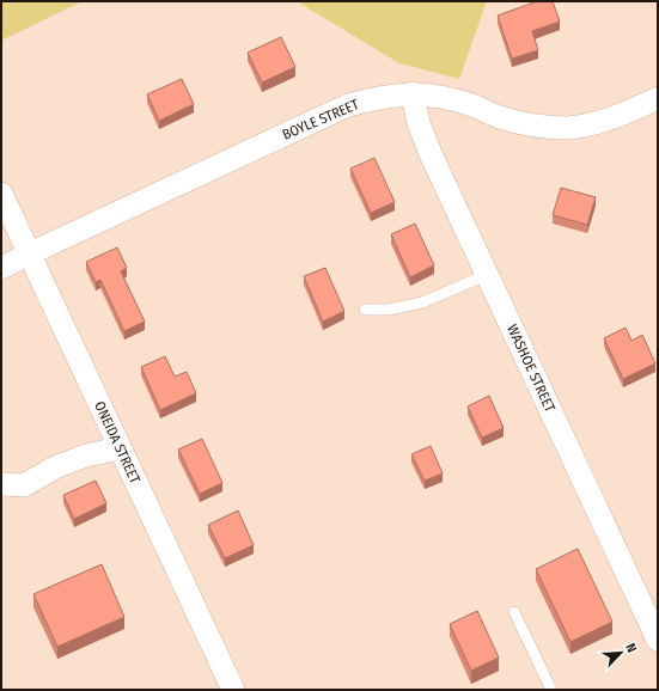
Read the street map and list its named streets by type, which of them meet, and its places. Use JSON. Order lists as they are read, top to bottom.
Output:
{
  "streets": {
    "street": ["BOYLE STREET", "WASHOE STREET", "ONEIDA STREET"]
  },
  "crossings": [
    ["BOYLE STREET", "WASHOE STREET"],
    ["BOYLE STREET", "ONEIDA STREET"]
  ],
  "north": "top right"
}
